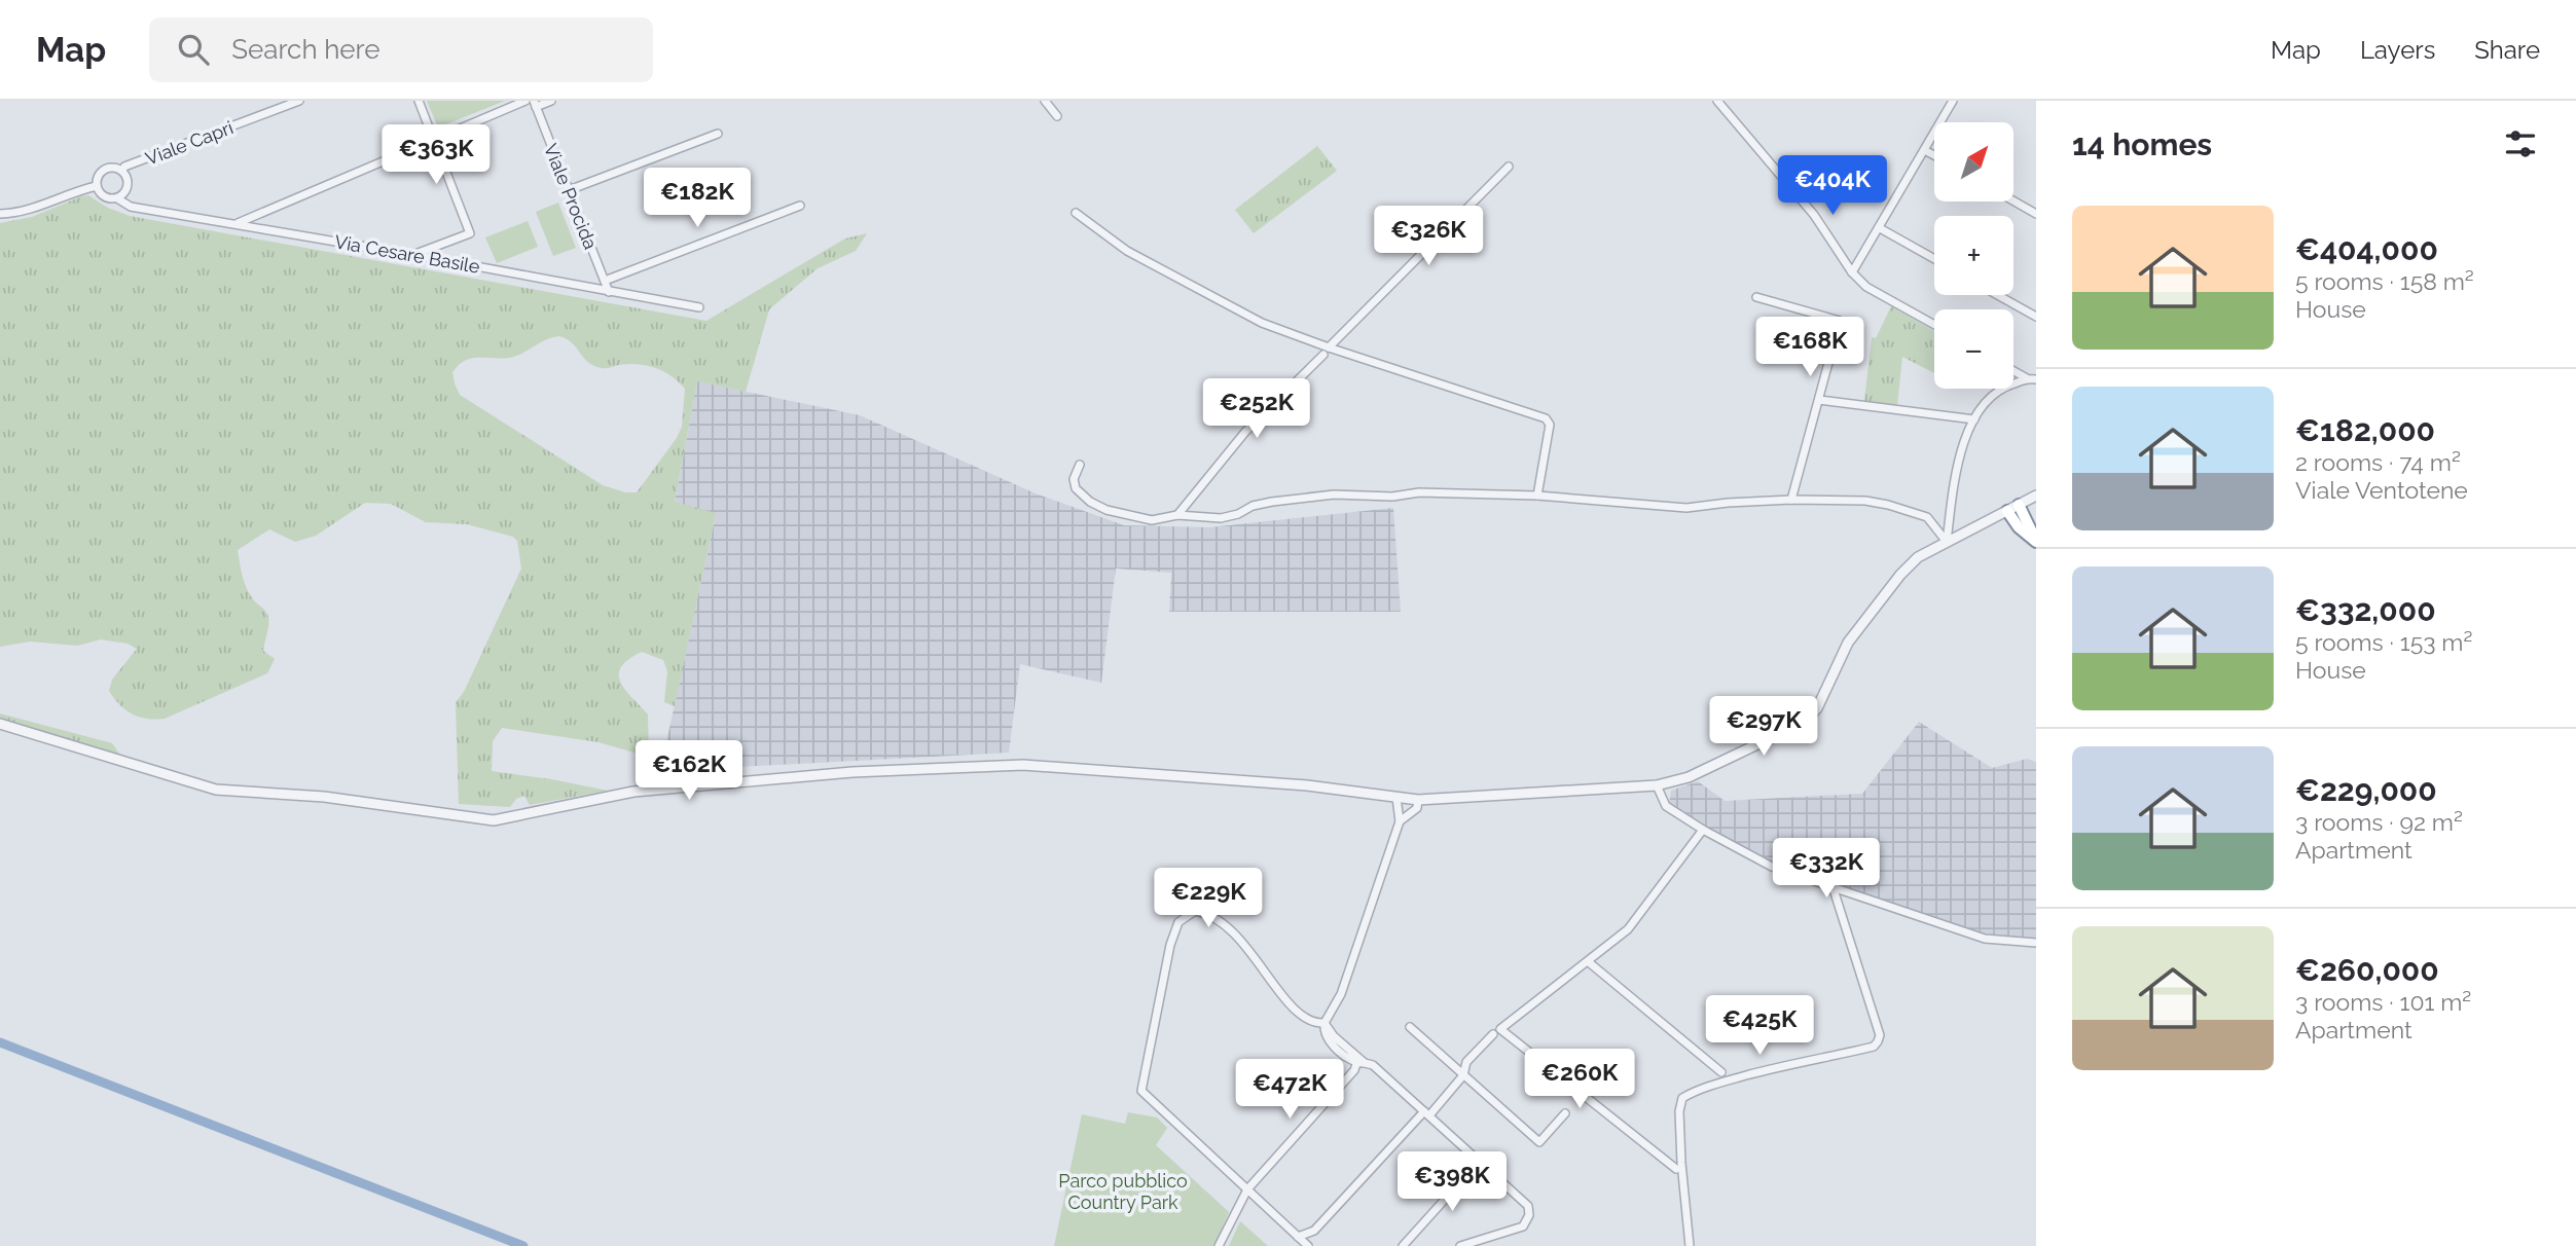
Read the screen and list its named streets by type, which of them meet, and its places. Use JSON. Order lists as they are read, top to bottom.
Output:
{
  "streets": {
    "street": ["Viale Capri", "Viale Procida", "Via Cesare Basile"]
  },
  "crossings": [
    ["Viale Capri", "Via Cesare Basile"],
    ["Viale Procida", "Via Cesare Basile"]
  ],
  "parks": ["Parco pubblico Country Park"],
  "north": "top right",
  "page": {
    "header": "Map",
    "search": "Search here",
    "nav": ["Map", "Layers", "Share"],
    "heading": "14 homes",
    "map_buttons": ["+", "−"],
    "price": [
      "€363K",
      "€404K",
      "€182K",
      "€326K",
      "€168K",
      "€252K",
      "€297K",
      "€162K",
      "€332K",
      "€229K",
      "€425K",
      "€260K",
      "€472K",
      "€398K"
    ],
    "list": [
      {
        "name": "€404,000",
        "note": "5 rooms · 158 m² · House"
      },
      {
        "name": "€182,000",
        "note": "2 rooms · 74 m² · Viale Ventotene"
      },
      {
        "name": "€332,000",
        "note": "5 rooms · 153 m² · House"
      },
      {
        "name": "€229,000",
        "note": "3 rooms · 92 m² · Apartment"
      },
      {
        "name": "€260,000",
        "note": "3 rooms · 101 m² · Apartment"
      }
    ]
  }
}
